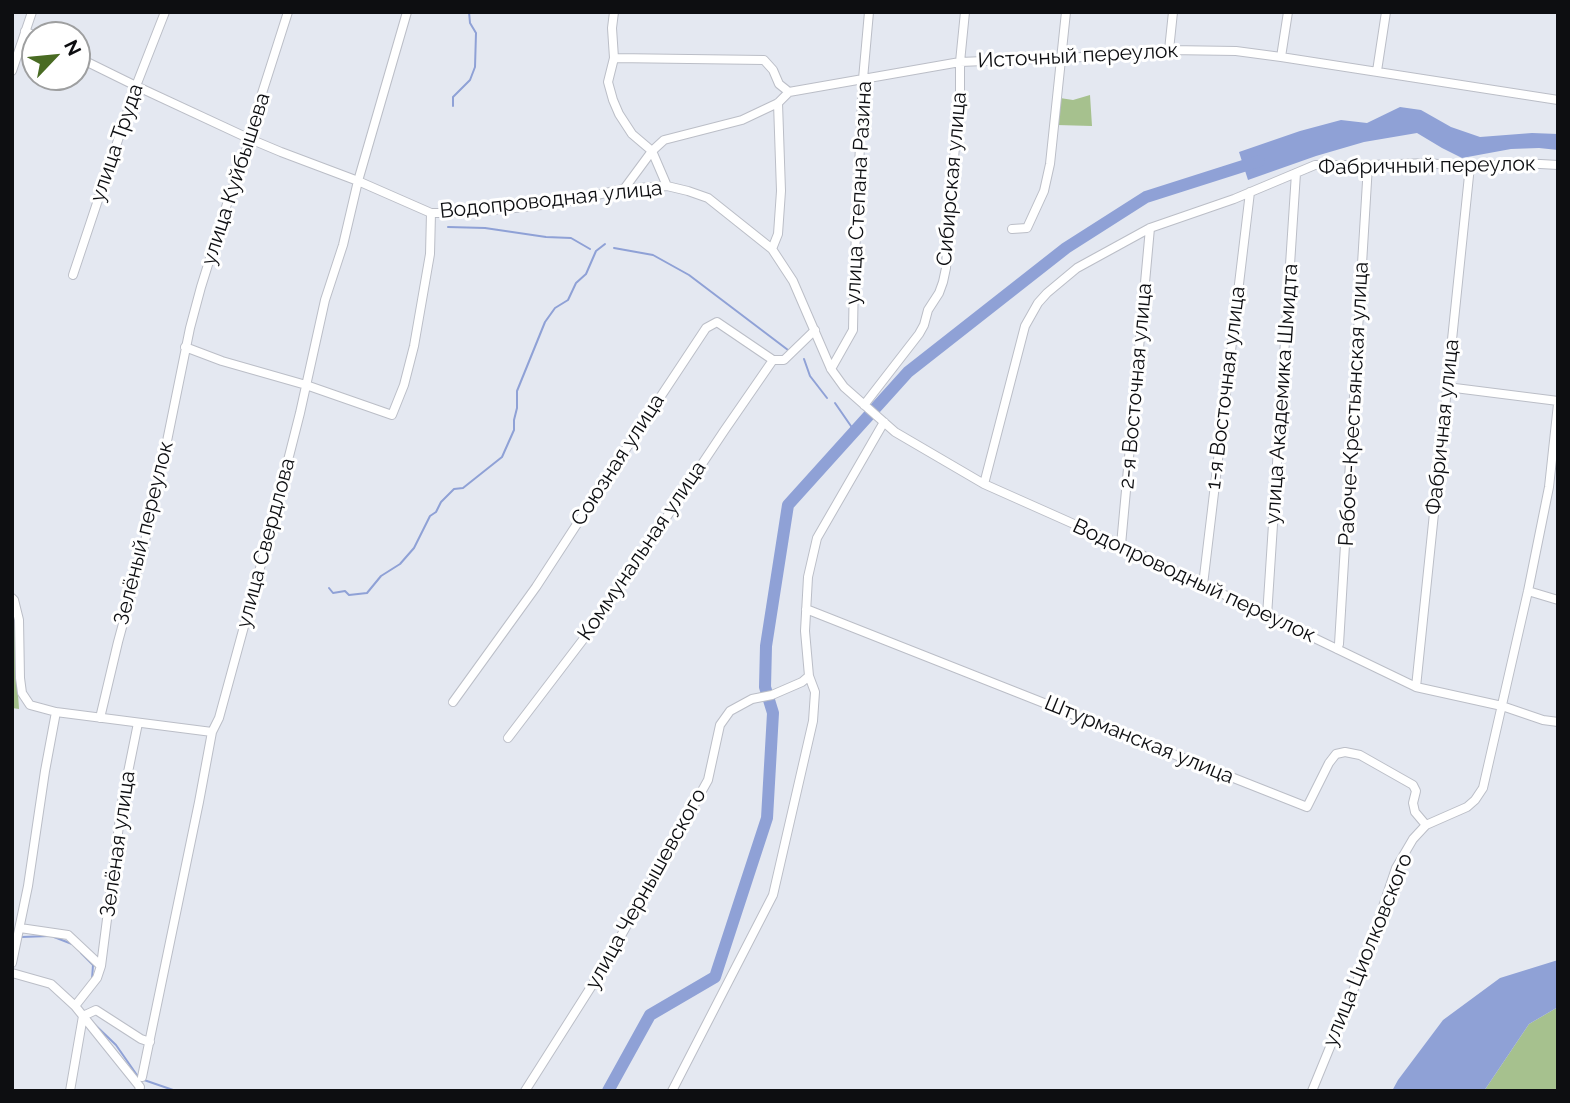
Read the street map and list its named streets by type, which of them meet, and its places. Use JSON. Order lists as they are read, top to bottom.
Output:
{
  "streets": {
    "street": [
      "Источный переулок",
      "улица Труда",
      "Фабричный переулок",
      "улица Куйбышева",
      "Сибирская улица",
      "улица Степана Разина",
      "Водопроводная улица",
      "2-я Восточная улица",
      "1-я Восточная улица",
      "улица Академика Шмидта",
      "Рабоче-Крестьянская улица",
      "Фабричная улица",
      "Союзная улица",
      "Зелёный переулок",
      "улица Свердлова",
      "Коммунальная улица",
      "Водопроводный переулок",
      "Штурманская улица",
      "Зелёная улица",
      "улица Чернышевского",
      "улица Циолковского"
    ]
  },
  "crossings": [
    ["Источный переулок", "Сибирская улица"],
    ["Источный переулок", "улица Степана Разина"],
    ["улица Труда", "Водопроводная улица"],
    ["Фабричный переулок", "2-я Восточная улица"],
    ["Фабричный переулок", "1-я Восточная улица"],
    ["Фабричный переулок", "улица Академика Шмидта"],
    ["Фабричный переулок", "Рабоче-Крестьянская улица"],
    ["Фабричный переулок", "Фабричная улица"],
    ["Фабричный переулок", "Водопроводный переулок"],
    ["улица Куйбышева", "Водопроводная улица"],
    ["улица Куйбышева", "Зелёный переулок"],
    ["Сибирская улица", "Водопроводная улица"],
    ["улица Степана Разина", "Водопроводная улица"],
    ["Водопроводная улица", "улица Свердлова"],
    ["Водопроводная улица", "Водопроводный переулок"],
    ["2-я Восточная улица", "Водопроводный переулок"],
    ["1-я Восточная улица", "Водопроводный переулок"],
    ["улица Академика Шмидта", "Водопроводный переулок"],
    ["Рабоче-Крестьянская улица", "Водопроводный переулок"],
    ["Фабричная улица", "Водопроводный переулок"],
    ["Союзная улица", "Коммунальная улица"],
    ["Водопроводный переулок", "улица Циолковского"],
    ["Штурманская улица", "улица Циолковского"]
  ],
  "north": "top right"
}
